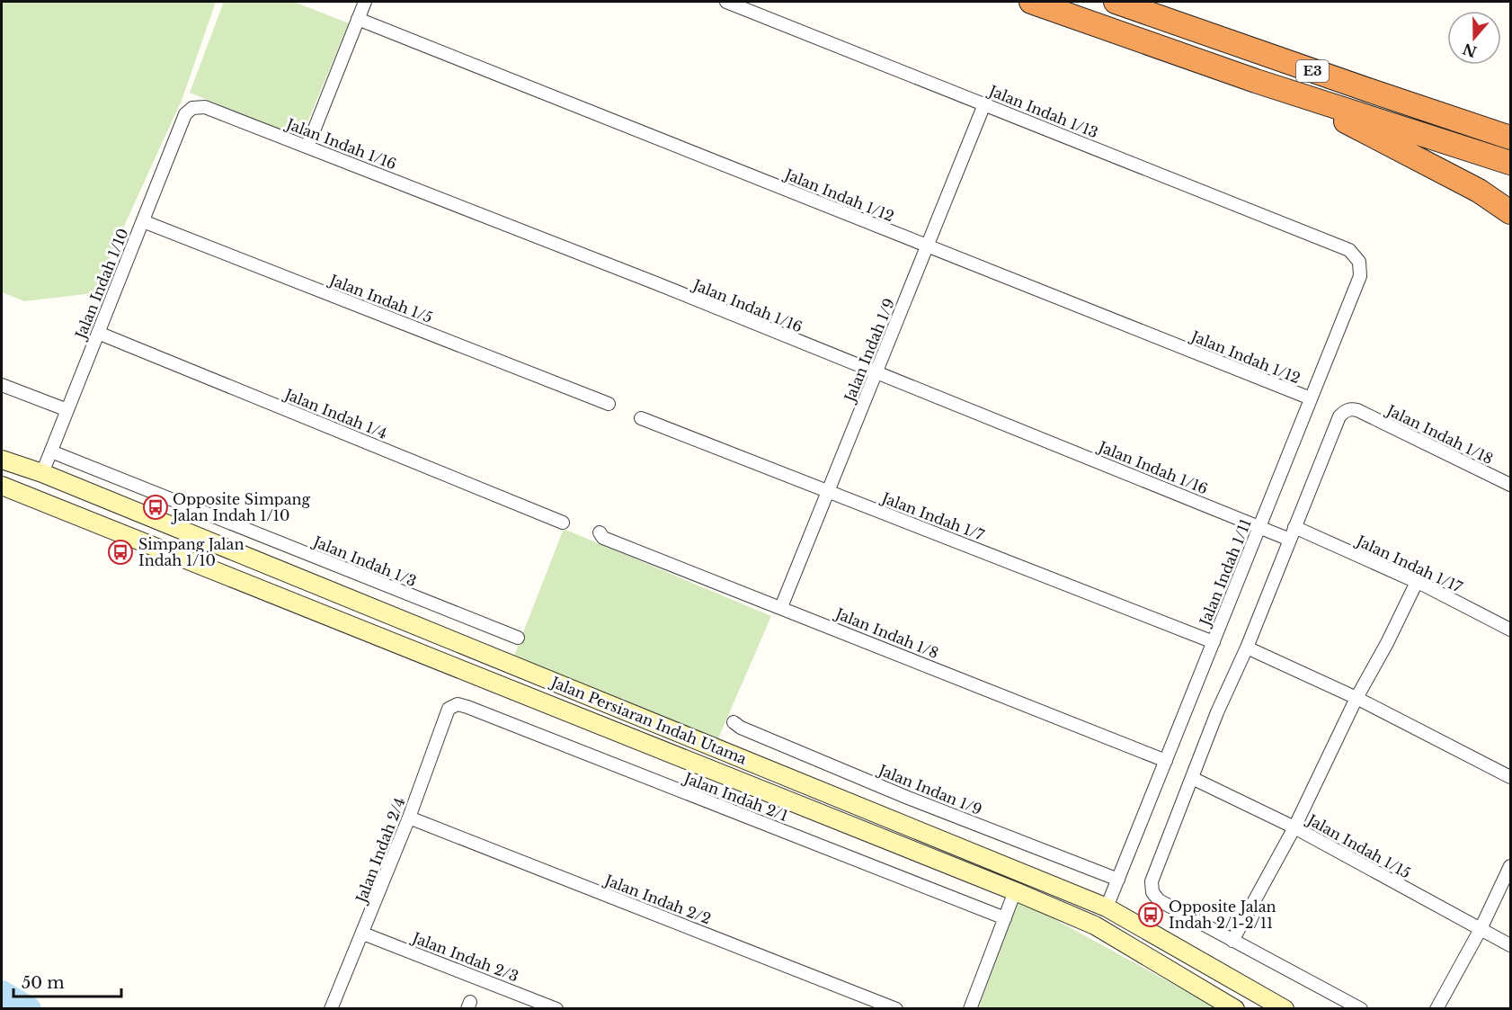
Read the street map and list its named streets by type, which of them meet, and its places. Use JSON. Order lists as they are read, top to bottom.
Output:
{
  "streets": {
    "highway": ["E3"],
    "main road": ["Jalan Persiaran Indah Utama"],
    "street": [
      "Jalan Indah 1/13",
      "Jalan Indah 1/16",
      "Jalan Indah 1/12",
      "Jalan Indah 1/10",
      "Jalan Indah 1/5",
      "Jalan Indah 1/9",
      "Jalan Indah 1/4",
      "Jalan Indah 1/18",
      "Jalan Indah 1/7",
      "Jalan Indah 1/3",
      "Jalan Indah 1/17",
      "Jalan Indah 1/11",
      "Jalan Indah 1/8",
      "Jalan Indan 1/9",
      "Jalan Indah 2/1",
      "Jalan Indah 1/15",
      "Jalan Indah 2/4",
      "Jalan Indah 2/2",
      "Jalan Indah 2/3"
    ]
  },
  "crossings": [
    ["Jalan Indah 1/13", "Jalan Indah 1/9"],
    ["Jalan Indah 1/13", "Jalan Indah 1/11"],
    ["Jalan Indah 1/16", "Jalan Indah 1/10"],
    ["Jalan Indah 1/16", "Jalan Indah 1/9"],
    ["Jalan Indah 1/16", "Jalan Indah 1/11"],
    ["Jalan Indah 1/12", "Jalan Indah 1/9"],
    ["Jalan Indah 1/12", "Jalan Indah 1/11"],
    ["Jalan Indah 1/10", "Jalan Indah 1/5"],
    ["Jalan Indah 1/10", "Jalan Indah 1/4"],
    ["Jalan Indah 1/10", "Jalan Indah 1/3"],
    ["Jalan Indah 1/10", "Jalan Persiaran Indah Utama"],
    ["Jalan Indah 1/9", "Jalan Indah 1/7"],
    ["Jalan Indah 1/9", "Jalan Indah 1/8"],
    ["Jalan Indah 1/18", "Jalan Indah 1/17"],
    ["Jalan Indah 1/7", "Jalan Indah 1/11"],
    ["Jalan Indah 1/11", "Jalan Indah 1/8"],
    ["Jalan Indah 1/11", "Jalan Persiaran Indah Utama"],
    ["Jalan Indah 1/11", "Jalan Indan 1/9"],
    ["Jalan Indah 2/1", "Jalan Indah 2/4"],
    ["Jalan Indah 2/4", "Jalan Indah 2/2"],
    ["Jalan Indah 2/4", "Jalan Indah 2/3"]
  ],
  "places": {
    "bus stop": ["Opposite Simpang Jalan Indah 1/10", "Simpang Jalan Indah 1/10", "Opposite Jalan Indah 2/1-2/11"]
  },
  "scale_bar": "50 m",
  "north": "bottom"
}
